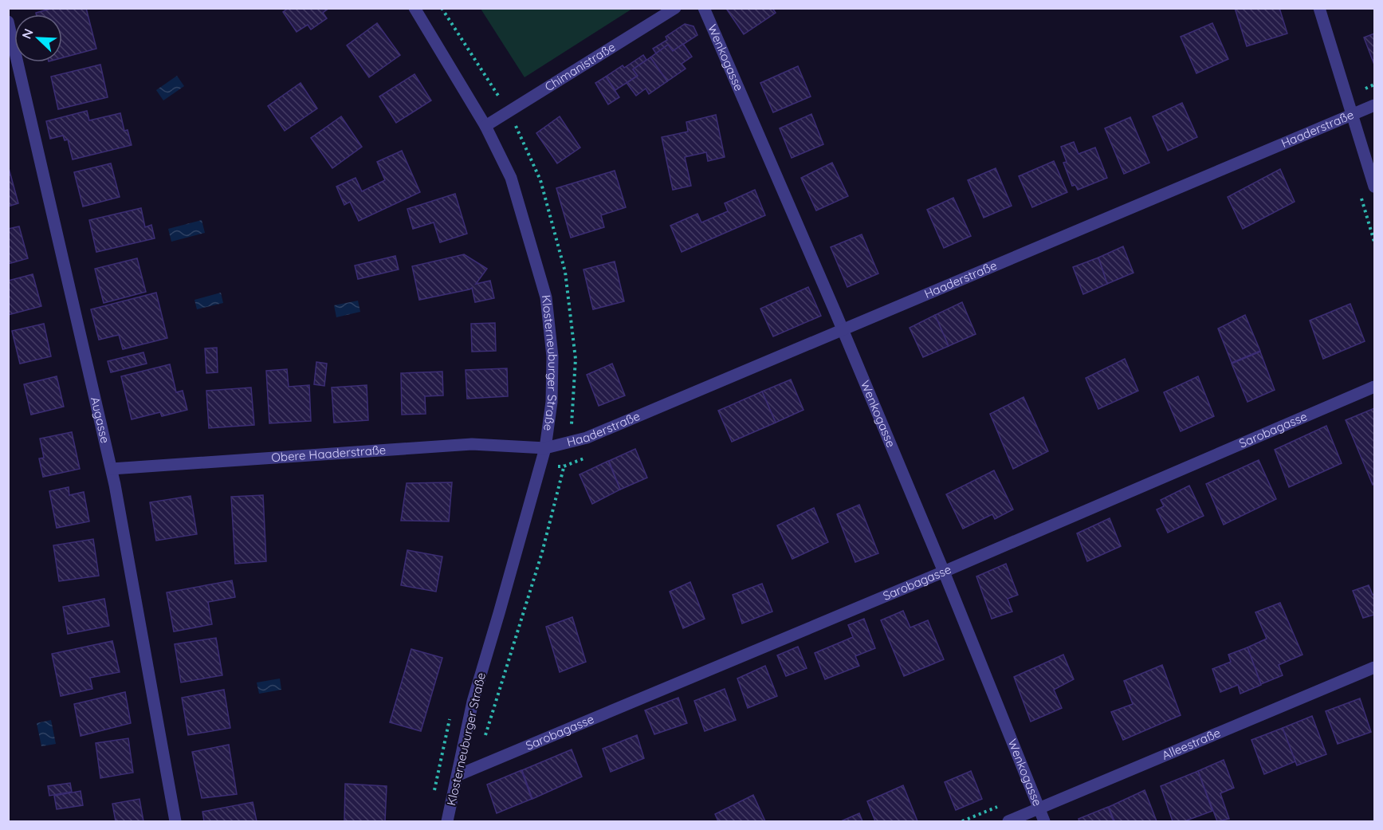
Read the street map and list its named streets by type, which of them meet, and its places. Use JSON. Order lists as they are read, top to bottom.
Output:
{
  "streets": {
    "street": [
      "Wenkogasse",
      "Chimanistraße",
      "Haaderstraße",
      "Klosterneuburger Straße",
      "Augasse",
      "Sarobagasse",
      "Obere Haaderstraße",
      "Alleestraße"
    ]
  },
  "crossings": [
    ["Wenkogasse", "Haaderstraße"],
    ["Wenkogasse", "Sarobagasse"],
    ["Wenkogasse", "Alleestraße"],
    ["Chimanistraße", "Klosterneuburger Straße"],
    ["Haaderstraße", "Klosterneuburger Straße"],
    ["Haaderstraße", "Obere Haaderstraße"],
    ["Klosterneuburger Straße", "Sarobagasse"],
    ["Klosterneuburger Straße", "Obere Haaderstraße"],
    ["Augasse", "Obere Haaderstraße"]
  ],
  "north": "top left"
}
